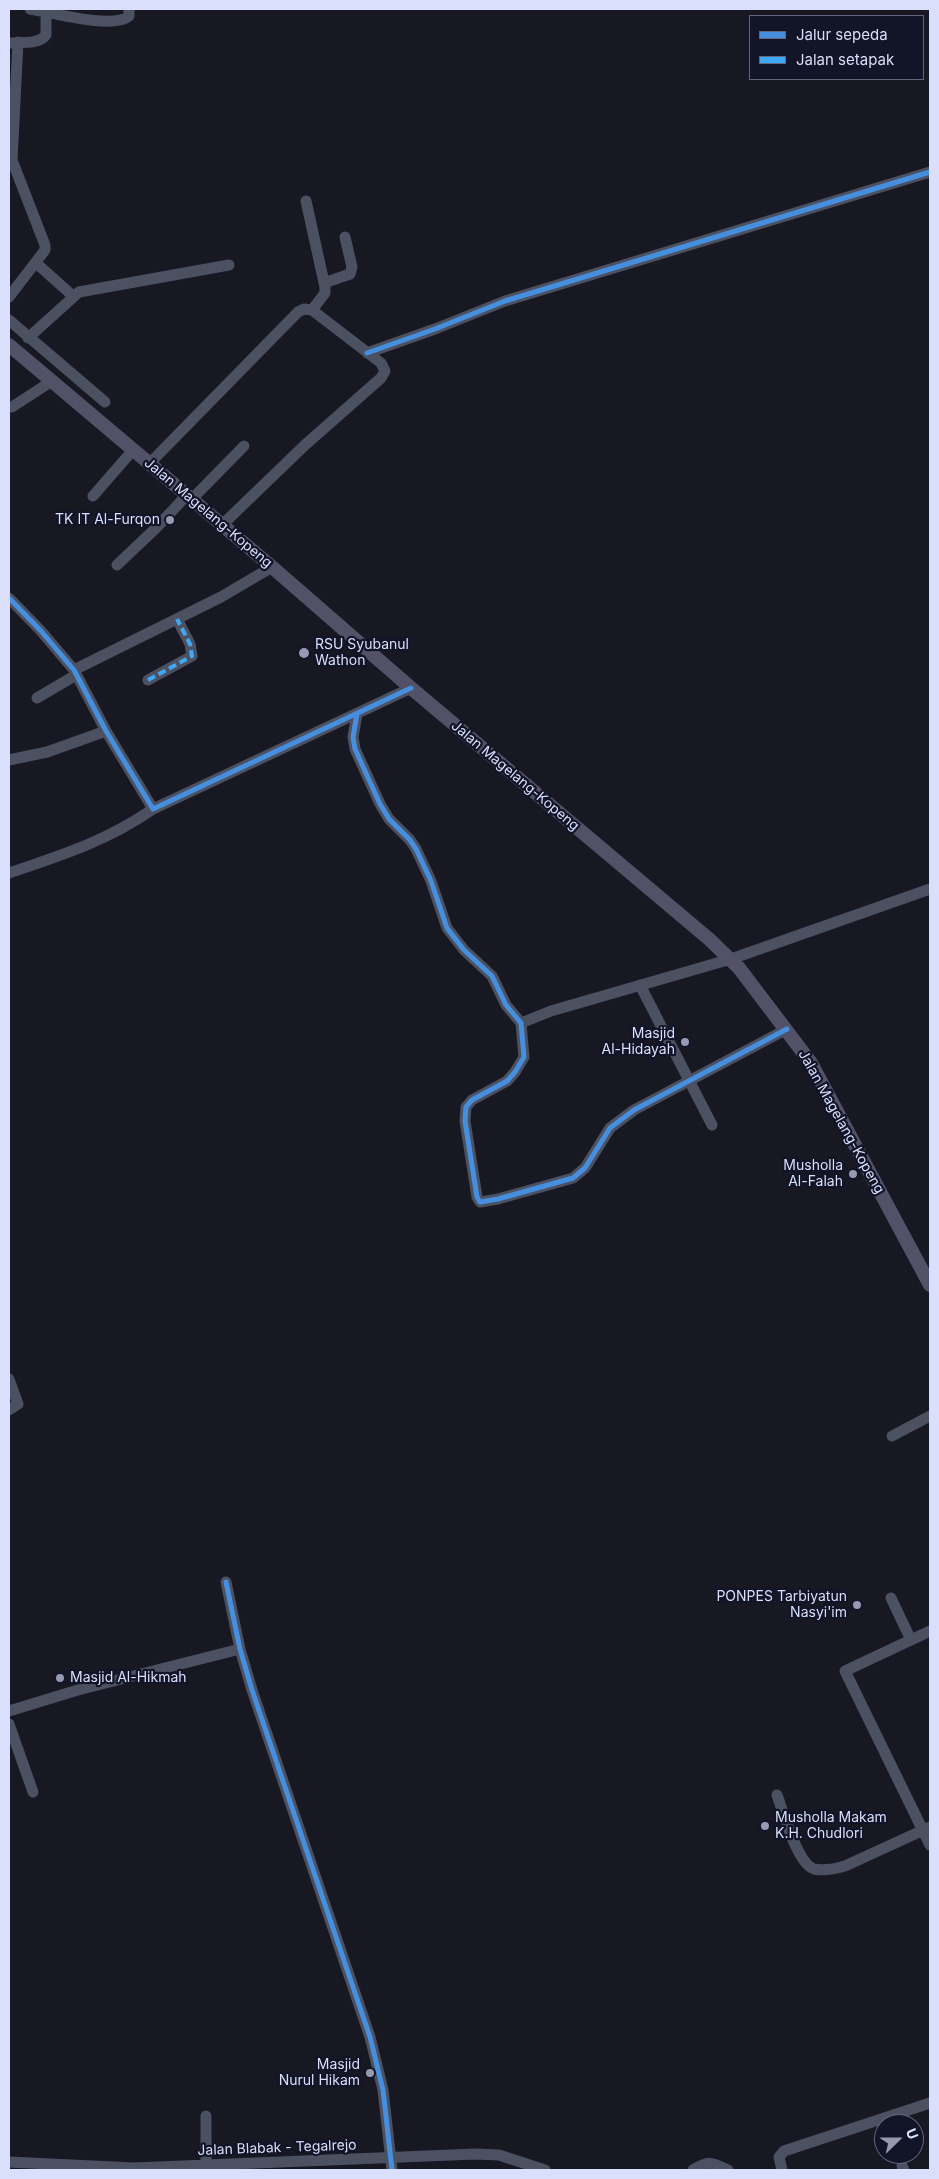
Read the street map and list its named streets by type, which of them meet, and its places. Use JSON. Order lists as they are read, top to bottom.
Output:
{
  "streets": {
    "main road": ["Jalan Magelang-Kopeng"],
    "street": ["Jalan Blabak - Tegalrejo"]
  },
  "places": [
    "TK IT Al-Furqon",
    "RSU Syubanul Wathon",
    "Masjid Al-Hidayah",
    "Musholla Al-Falah",
    "PONPES Tarbiyatun Nasyi'im",
    "Masjid Al-Hikmah",
    "Musholla Makam K.H. Chudlori",
    "Masjid Nurul Hikam"
  ],
  "legend": ["Jalur sepeda", "Jalan setapak"],
  "north": "right"
}
